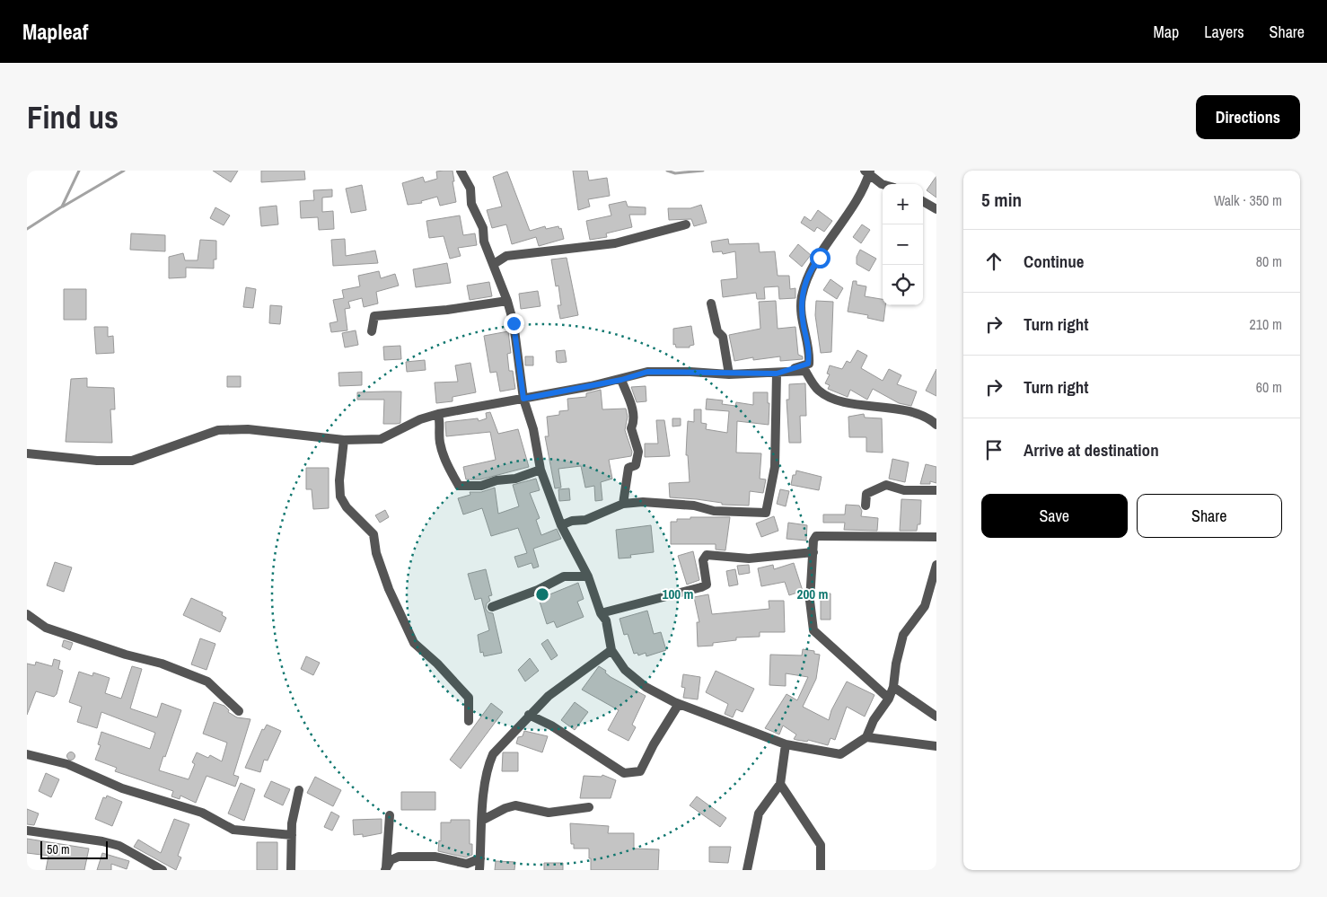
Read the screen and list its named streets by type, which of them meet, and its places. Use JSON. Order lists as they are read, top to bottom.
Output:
{
  "scale_bar": "50 m",
  "page": {
    "header": "Mapleaf",
    "nav": ["Map", "Layers", "Share"],
    "buttons": [
      "Directions",
      ["Save", "Share"]
    ],
    "title": "Find us",
    "heading": ["5 min", "Walk · 350 m"],
    "map_buttons": ["+", "−"],
    "list": [
      ["Continue", "80 m"],
      ["Turn right", "210 m"],
      ["Turn right", "60 m"],
      "Arrive at destination"
    ],
    "scale": "50 m"
  },
  "rings": ["100 m", "200 m"]
}
